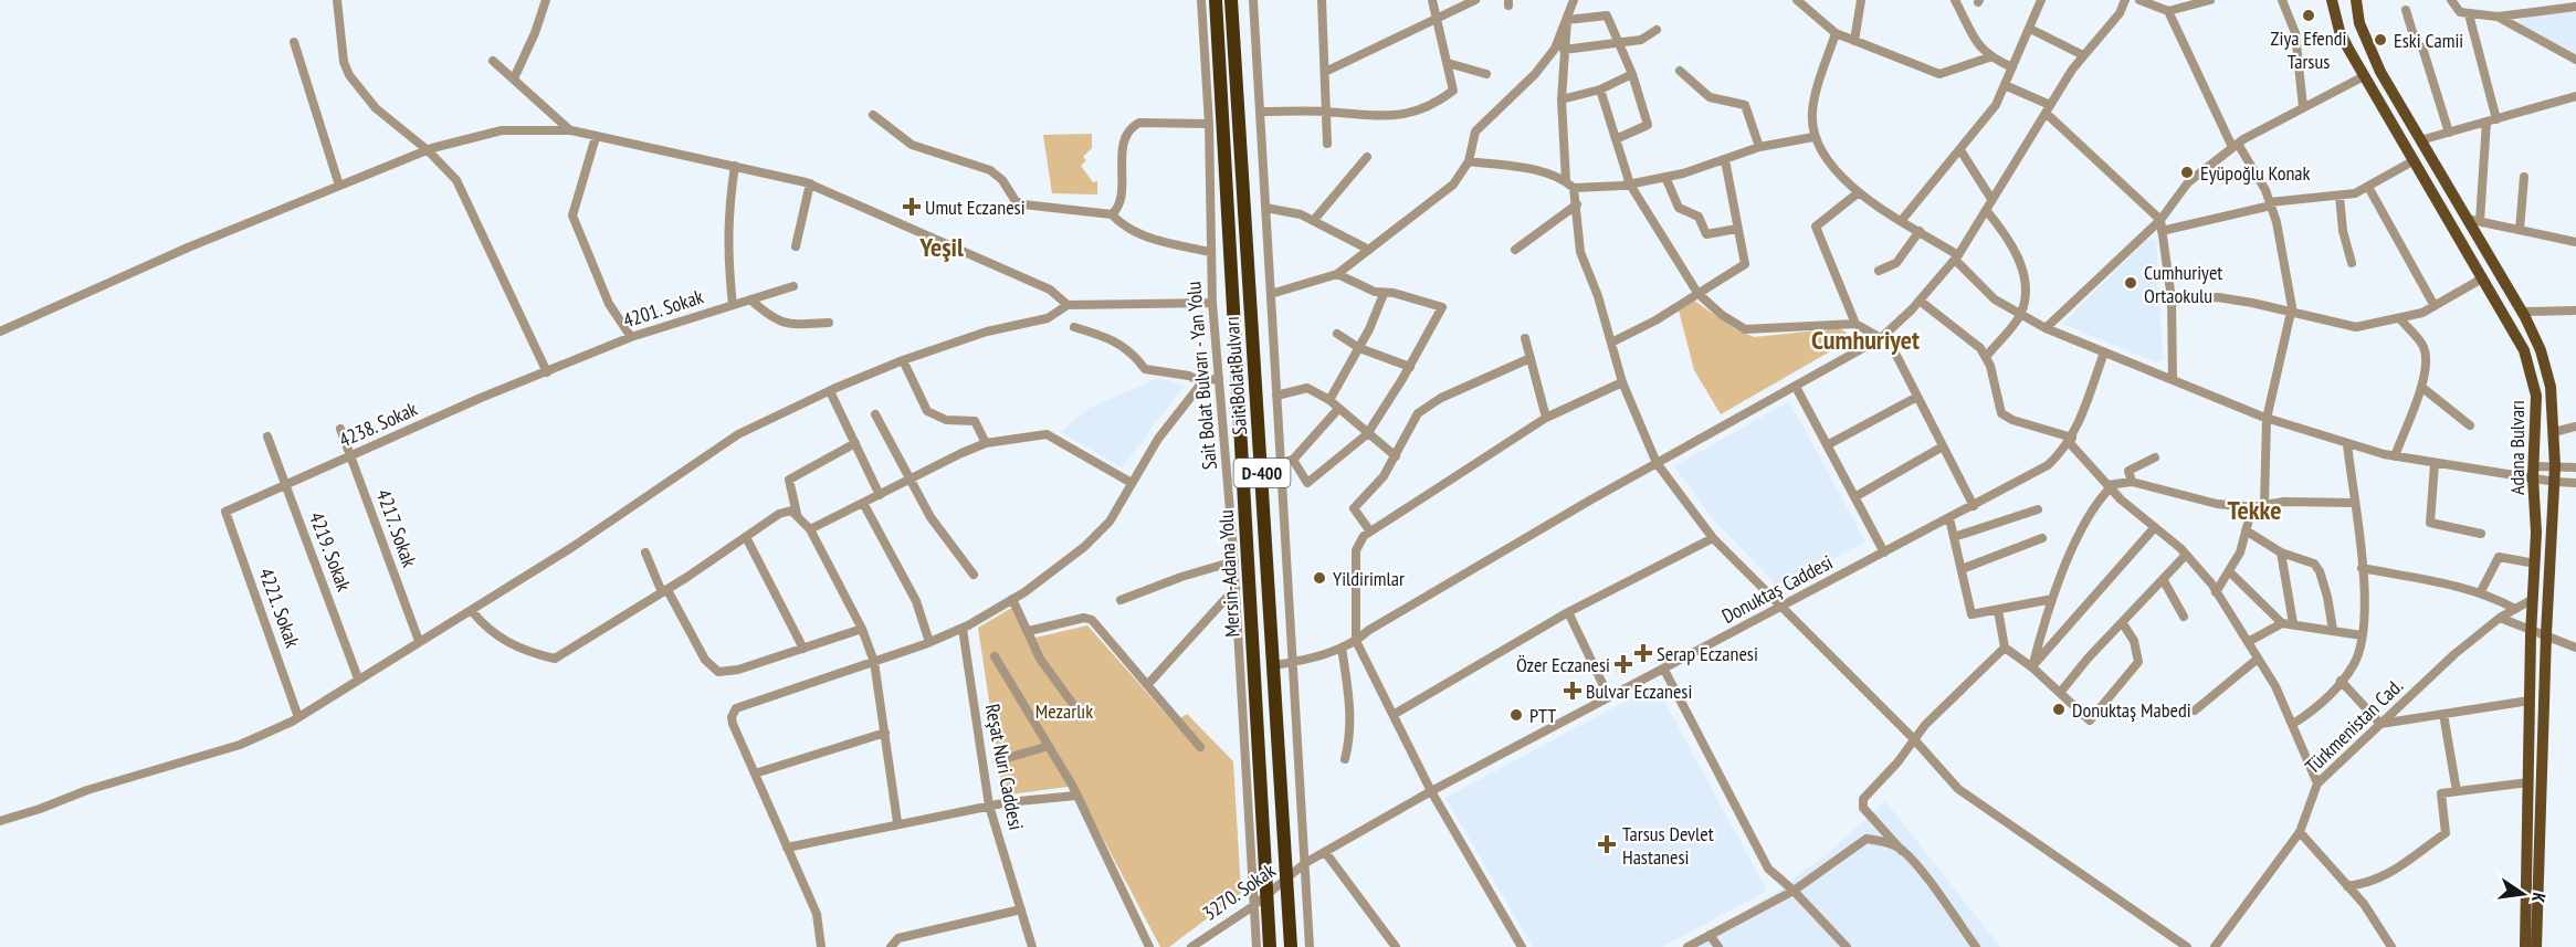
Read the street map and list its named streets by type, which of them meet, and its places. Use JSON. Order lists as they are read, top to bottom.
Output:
{
  "streets": {
    "highway": ["Sait Bolat Bulvarı", "D-400", "Mersin-Adana Yolu"],
    "main road": ["Adana Bulvarı"],
    "street": [
      "4201. Sokak",
      "Sait Bolat Bulvarı - Yan Yolu",
      "4238. Sokak",
      "4217. Sokak",
      "4219. Sokak",
      "Donuktaş Caddesi",
      "4221. Sokak",
      "Türkmenistan Cad.",
      "Reşat Nuri Caddesi",
      "3270. Sokak"
    ]
  },
  "crossings": [
    ["4201. Sokak", "4238. Sokak"],
    ["Sait Bolat Bulvarı - Yan Yolu", "3270. Sokak"],
    ["Sait Bolat Bulvarı", "3270. Sokak"],
    ["4238. Sokak", "4217. Sokak"],
    ["4238. Sokak", "4219. Sokak"],
    ["4238. Sokak", "4221. Sokak"],
    ["Adana Bulvarı", "Türkmenistan Cad."],
    ["Mersin-Adana Yolu", "3270. Sokak"],
    ["Donuktaş Caddesi", "3270. Sokak"]
  ],
  "districts": ["Yeşil", "Cumhuriyet", "Tekke"],
  "parks": ["Mezarlık"],
  "places": {
    "other": [
      "Ziya Efendi Tarsus",
      "Eski Camii",
      "Eyüpoğlu Konak",
      "Cumhuriyet Ortaokulu",
      "Yildirimlar",
      "Donuktaş Mabedi",
      "PTT"
    ],
    "health": [
      "Umut Eczanesi",
      "Serap Eczanesi",
      "Özer Eczanesi",
      "Bulvar Eczanesi",
      "Tarsus Devlet Hastanesi"
    ]
  },
  "north": "right"
}
